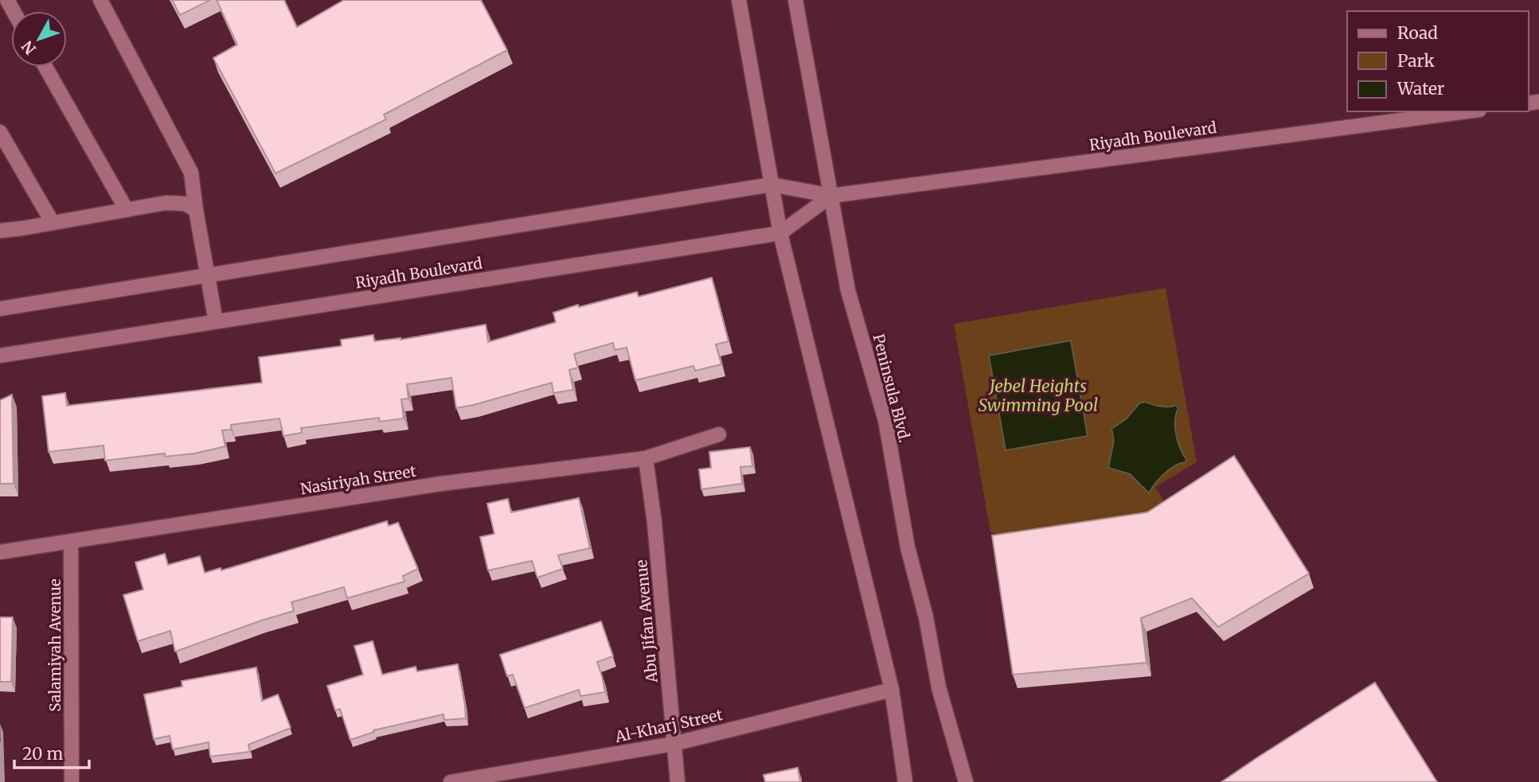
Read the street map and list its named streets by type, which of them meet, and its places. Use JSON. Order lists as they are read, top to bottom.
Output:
{
  "streets": {
    "street": [
      "Riyadh Boulevard",
      "Peninsula Blvd.",
      "Nasiriyah Street",
      "Abu Jifan Avenue",
      "Salamiyah Avenue",
      "Al-Kharj Street"
    ]
  },
  "crossings": [
    ["Riyadh Boulevard", "Peninsula Blvd."],
    ["Nasiriyah Street", "Abu Jifan Avenue"],
    ["Nasiriyah Street", "Salamiyah Avenue"],
    ["Abu Jifan Avenue", "Al-Kharj Street"]
  ],
  "water": ["Jebel Heights Swimming Pool"],
  "legend": ["Road", "Park", "Water"],
  "scale_bar": "20 m",
  "north": "bottom left"
}
